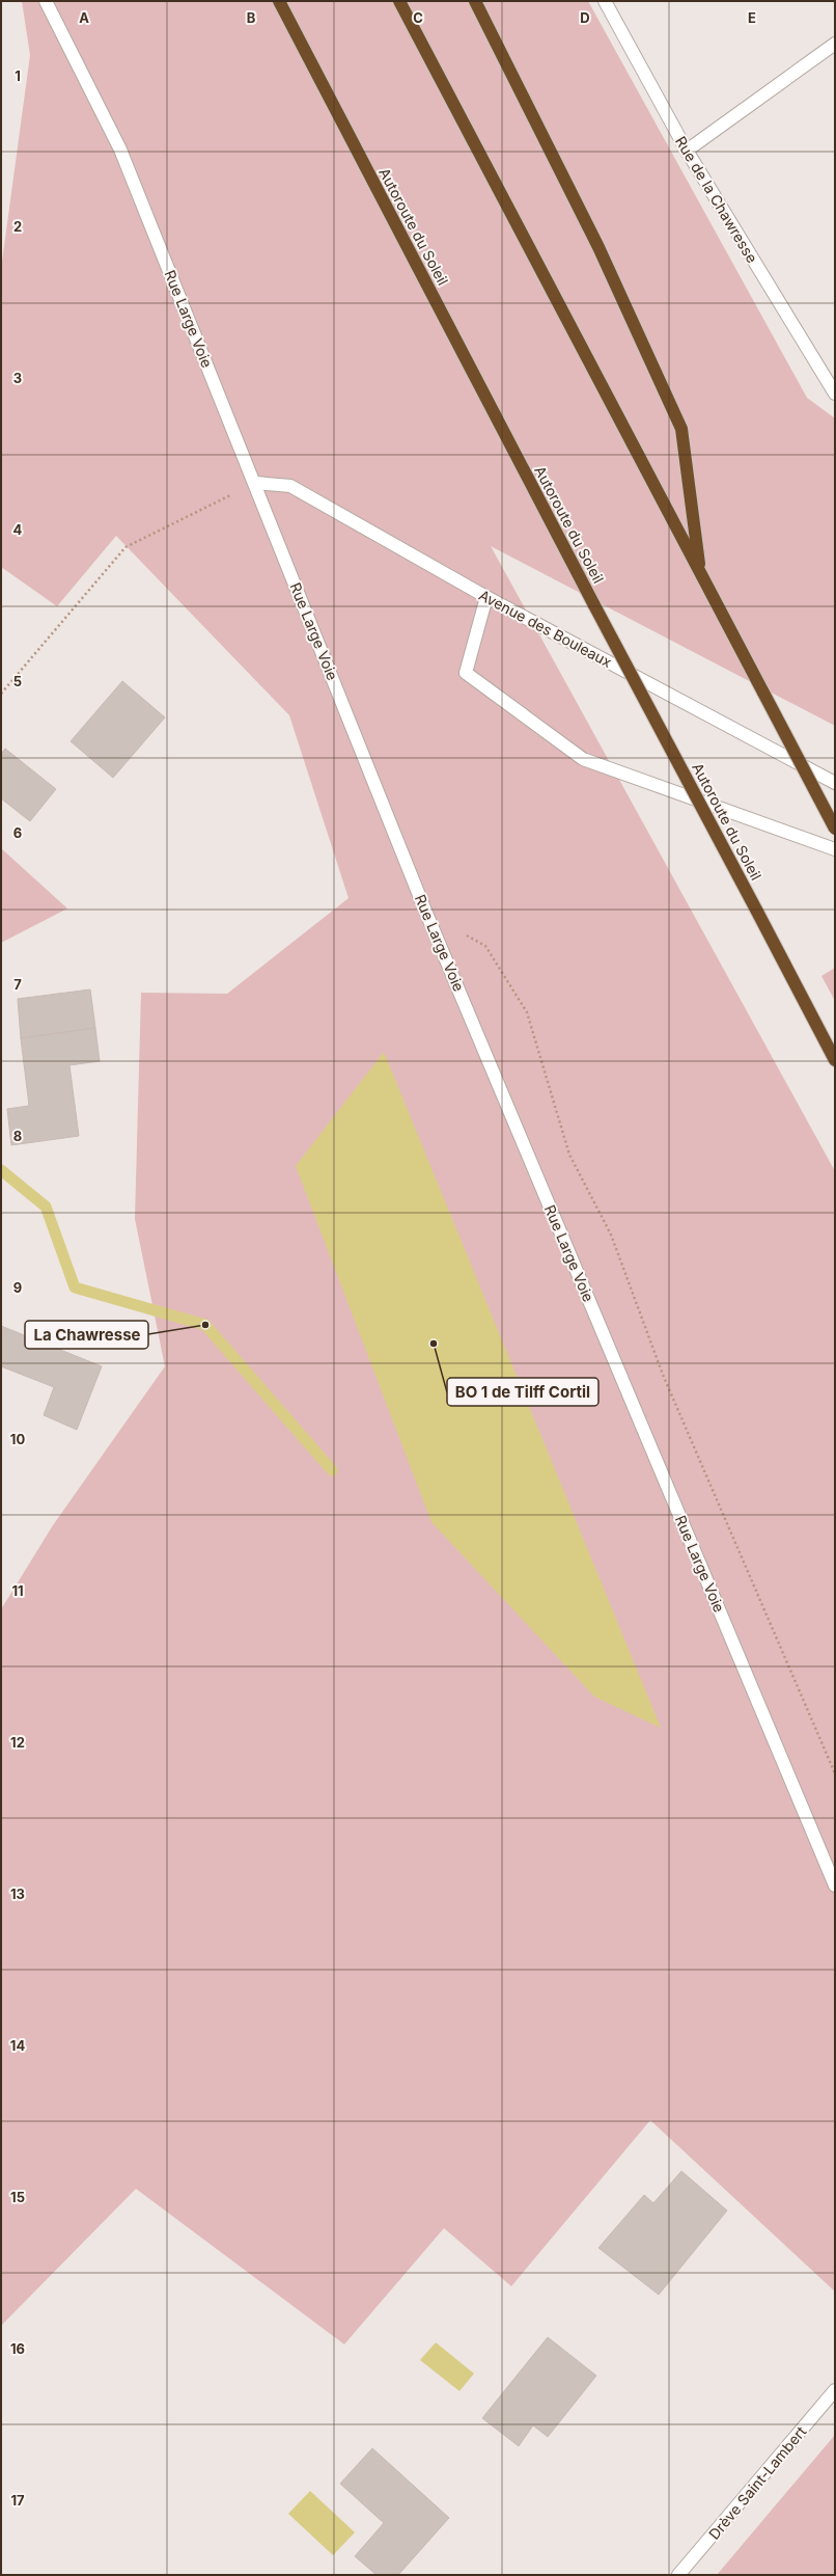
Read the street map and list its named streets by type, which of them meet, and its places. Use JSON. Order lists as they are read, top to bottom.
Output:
{
  "streets": {
    "highway": ["Autoroute du Soleil"],
    "street": [
      "Rue de la Chawresse",
      "Rue Large Voie",
      "Avenue des Bouleaux",
      "Drève Saint-Lambert"
    ]
  },
  "crossings": [
    ["Rue Large Voie", "Avenue des Bouleaux"]
  ],
  "places": ["La Chawresse", "BO 1 de Tilff Cortil"],
  "grid": {
    "columns": [
      "A",
      "B",
      "C",
      "D",
      "E"
    ],
    "rows": [
      "1",
      "2",
      "3",
      "4",
      "5",
      "6",
      "7",
      "8",
      "9",
      "10",
      "11",
      "12",
      "13",
      "14",
      "15",
      "16",
      "17"
    ]
  }
}
